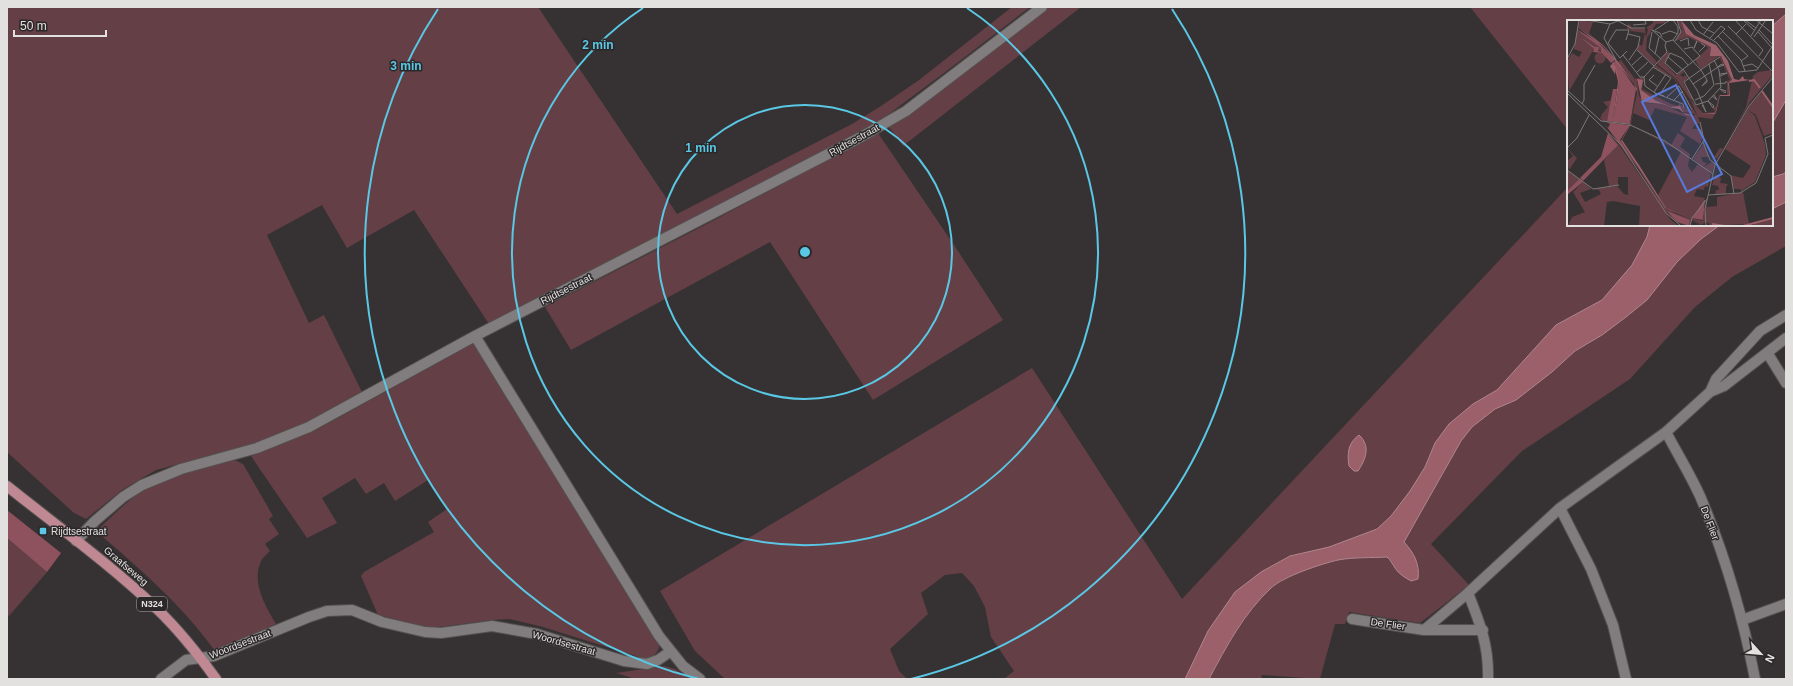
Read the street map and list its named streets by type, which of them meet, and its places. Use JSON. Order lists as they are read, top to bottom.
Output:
{
  "streets": {
    "main road": ["Graafseweg", "N324"],
    "street": ["Rijdtsestraat", "De Flier", "Woordsestraat"]
  },
  "crossings": [
    ["Rijdtsestraat", "Graafseweg"],
    ["Graafseweg", "Woordsestraat"]
  ],
  "places": {
    "transit": ["Rijdtsestraat"]
  },
  "scale_bar": "50 m",
  "north": "bottom right",
  "rings": ["2 min", "3 min", "1 min"]
}
